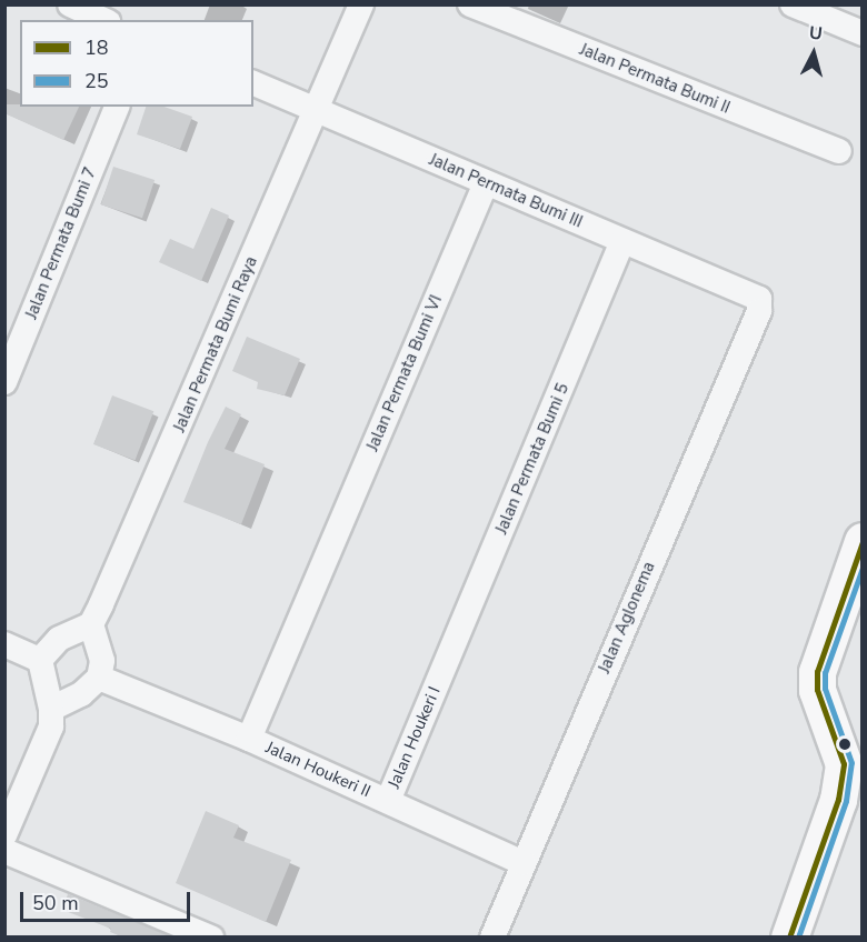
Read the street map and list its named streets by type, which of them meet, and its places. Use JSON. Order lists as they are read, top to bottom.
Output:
{
  "streets": {
    "street": [
      "Jalan Permata Bumi II",
      "Jalan Permata Bumi III",
      "Jalan Permata Bumi 7",
      "Jalan Permata Bumi Raya",
      "Jalan Permata Bumi VI",
      "Jalan Permata Bumi 5",
      "Jalan Aglonema",
      "Jalan Houkeri I",
      "Jalan Houkeri II"
    ]
  },
  "crossings": [
    ["Jalan Permata Bumi III", "Jalan Permata Bumi Raya"],
    ["Jalan Permata Bumi III", "Jalan Permata Bumi VI"],
    ["Jalan Permata Bumi III", "Jalan Permata Bumi 5"],
    ["Jalan Permata Bumi III", "Jalan Aglonema"],
    ["Jalan Permata Bumi VI", "Jalan Houkeri II"],
    ["Jalan Permata Bumi 5", "Jalan Houkeri I"],
    ["Jalan Aglonema", "Jalan Houkeri II"],
    ["Jalan Houkeri I", "Jalan Houkeri II"]
  ],
  "lines": ["transit line 18", "transit line 25"],
  "legend": ["18", "25"],
  "scale_bar": "50 m",
  "north": "top"
}
